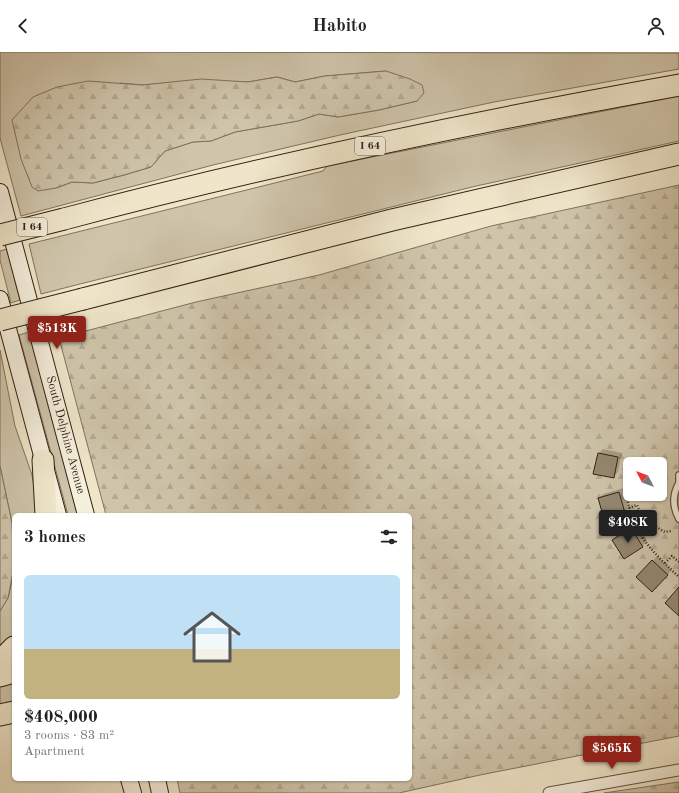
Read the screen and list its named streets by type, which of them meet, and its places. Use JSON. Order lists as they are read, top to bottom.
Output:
{
  "streets": {
    "highway": ["I 64"],
    "main road": ["South Delphine Avenue"]
  },
  "north": "top left",
  "page": {
    "header": "Habito",
    "price": ["$513K", "$408K", "$565K"],
    "heading": "3 homes",
    "list": [
      {
        "name": "$408,000",
        "note": "3 rooms · 83 m² · Apartment"
      }
    ]
  }
}
